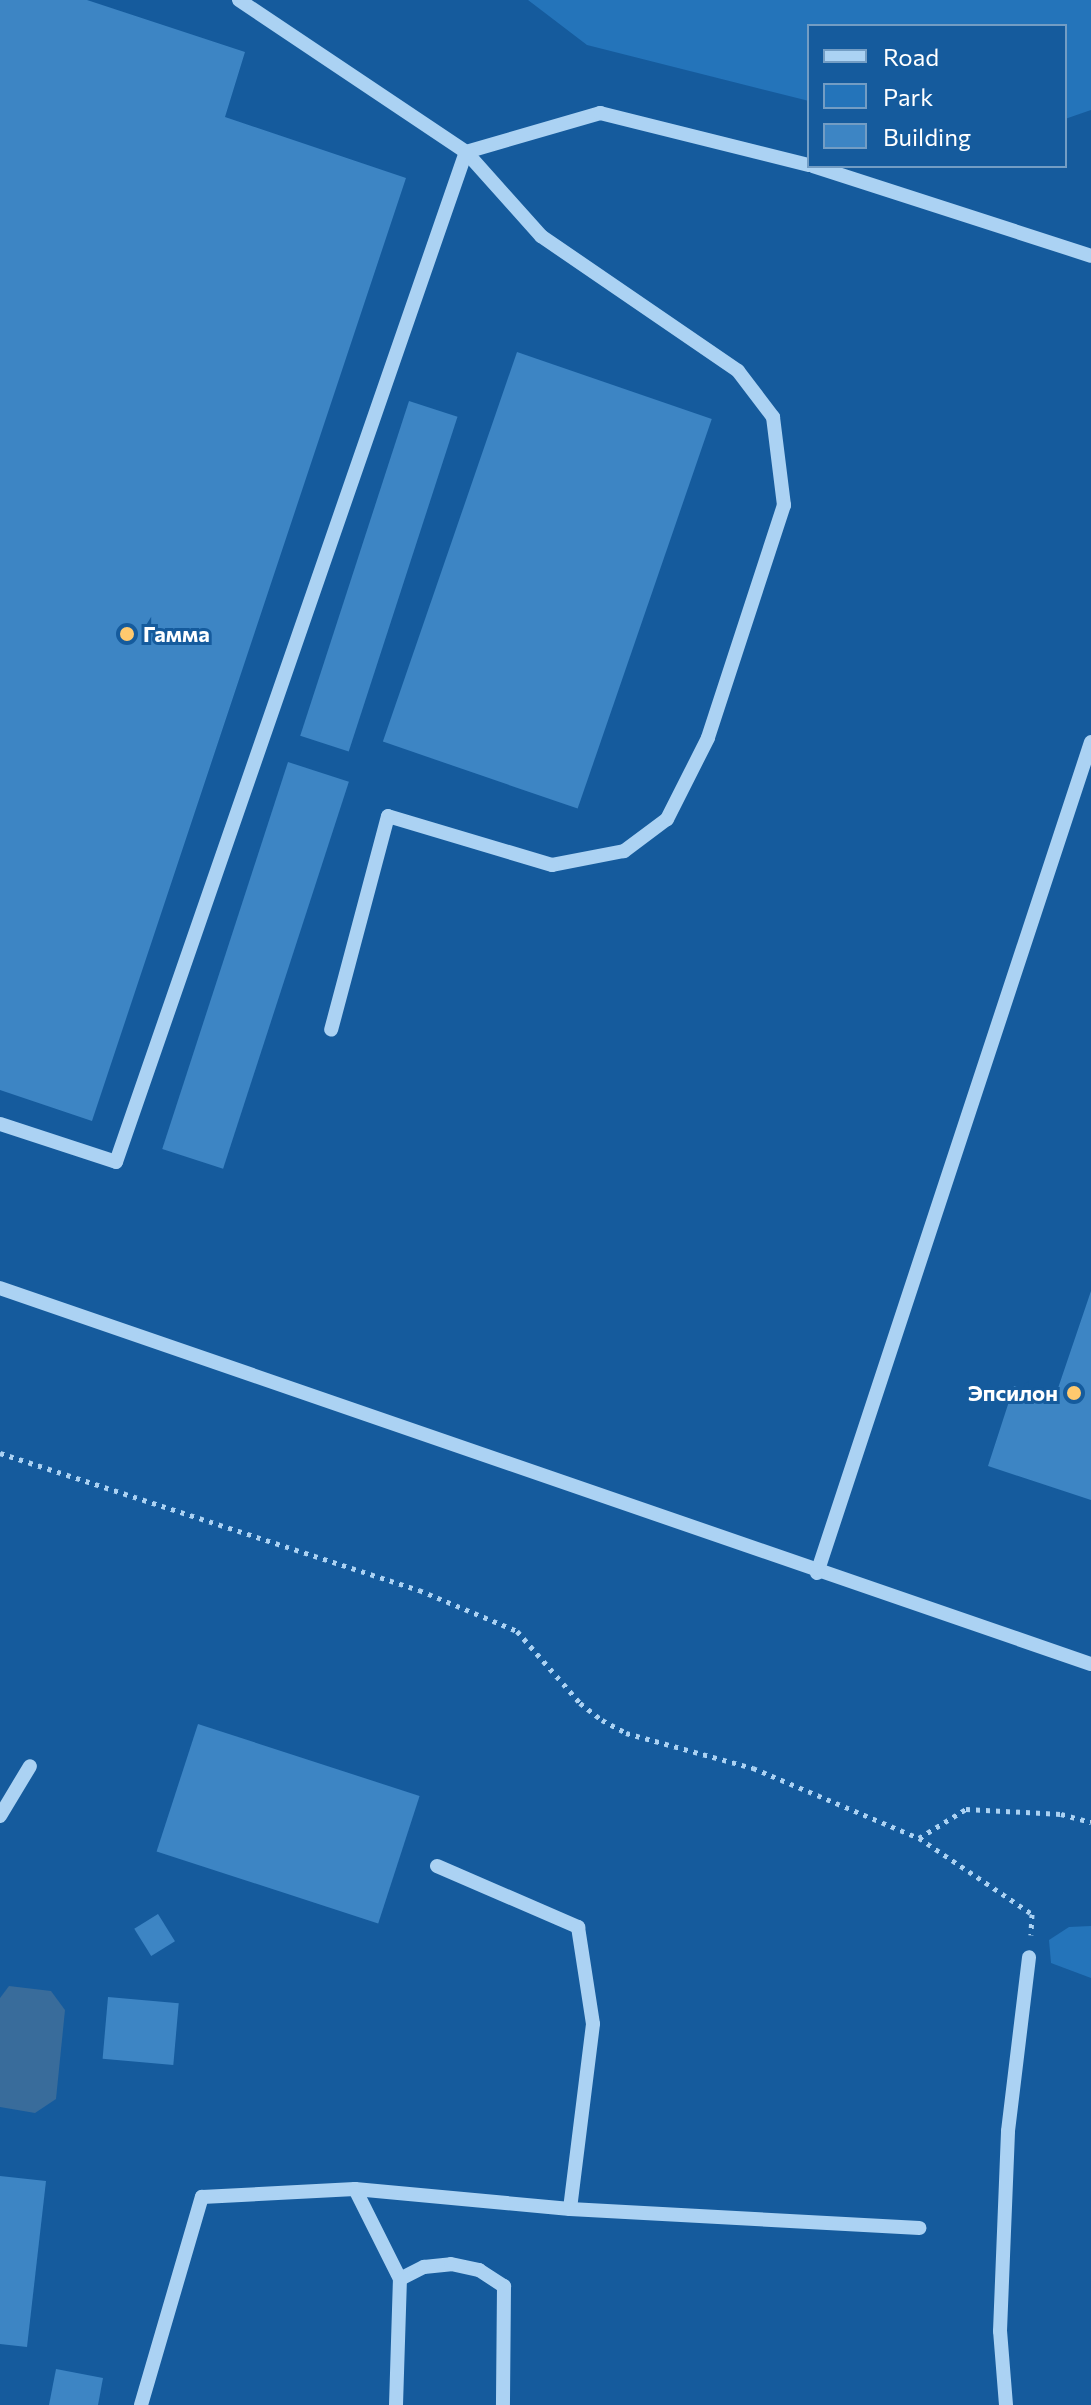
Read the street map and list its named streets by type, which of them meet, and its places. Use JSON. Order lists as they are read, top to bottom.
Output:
{
  "places": ["Гамма", "Эпсилон"],
  "legend": ["Road", "Park", "Building"]
}
